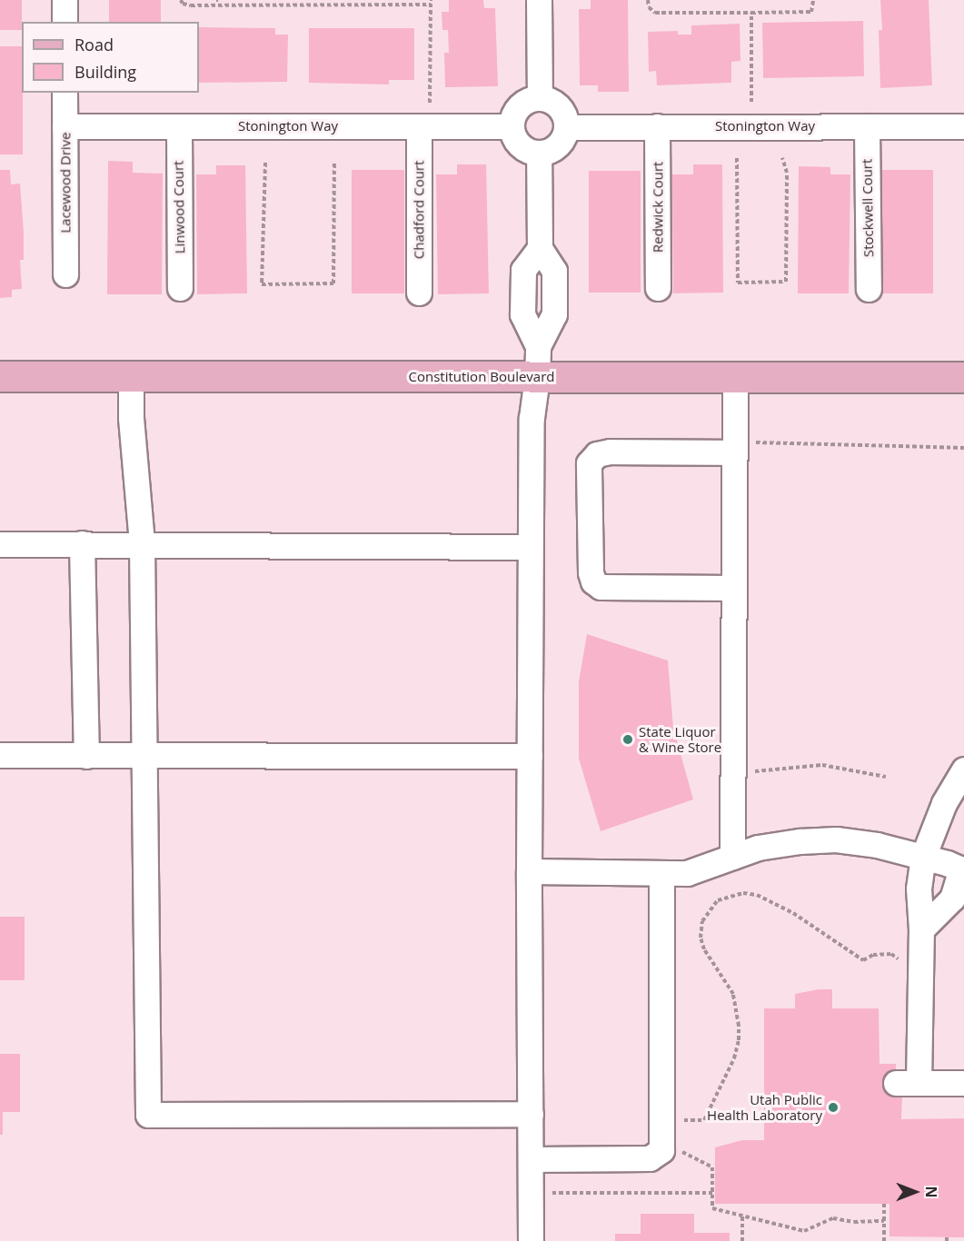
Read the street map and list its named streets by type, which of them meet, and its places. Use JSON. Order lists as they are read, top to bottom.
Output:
{
  "streets": {
    "main road": ["Constitution Boulevard"],
    "street": [
      "Stonington Way",
      "Lacewood Drive",
      "Linwood Court",
      "Redwick Court",
      "Stockwell Court",
      "Chadford Court"
    ]
  },
  "crossings": [
    ["Stonington Way", "Lacewood Drive"],
    ["Stonington Way", "Linwood Court"],
    ["Stonington Way", "Redwick Court"],
    ["Stonington Way", "Stockwell Court"],
    ["Stonington Way", "Chadford Court"]
  ],
  "places": ["State Liquor & Wine Store", "Utah Public Health Laboratory"],
  "legend": ["Road", "Building"],
  "north": "right"
}
